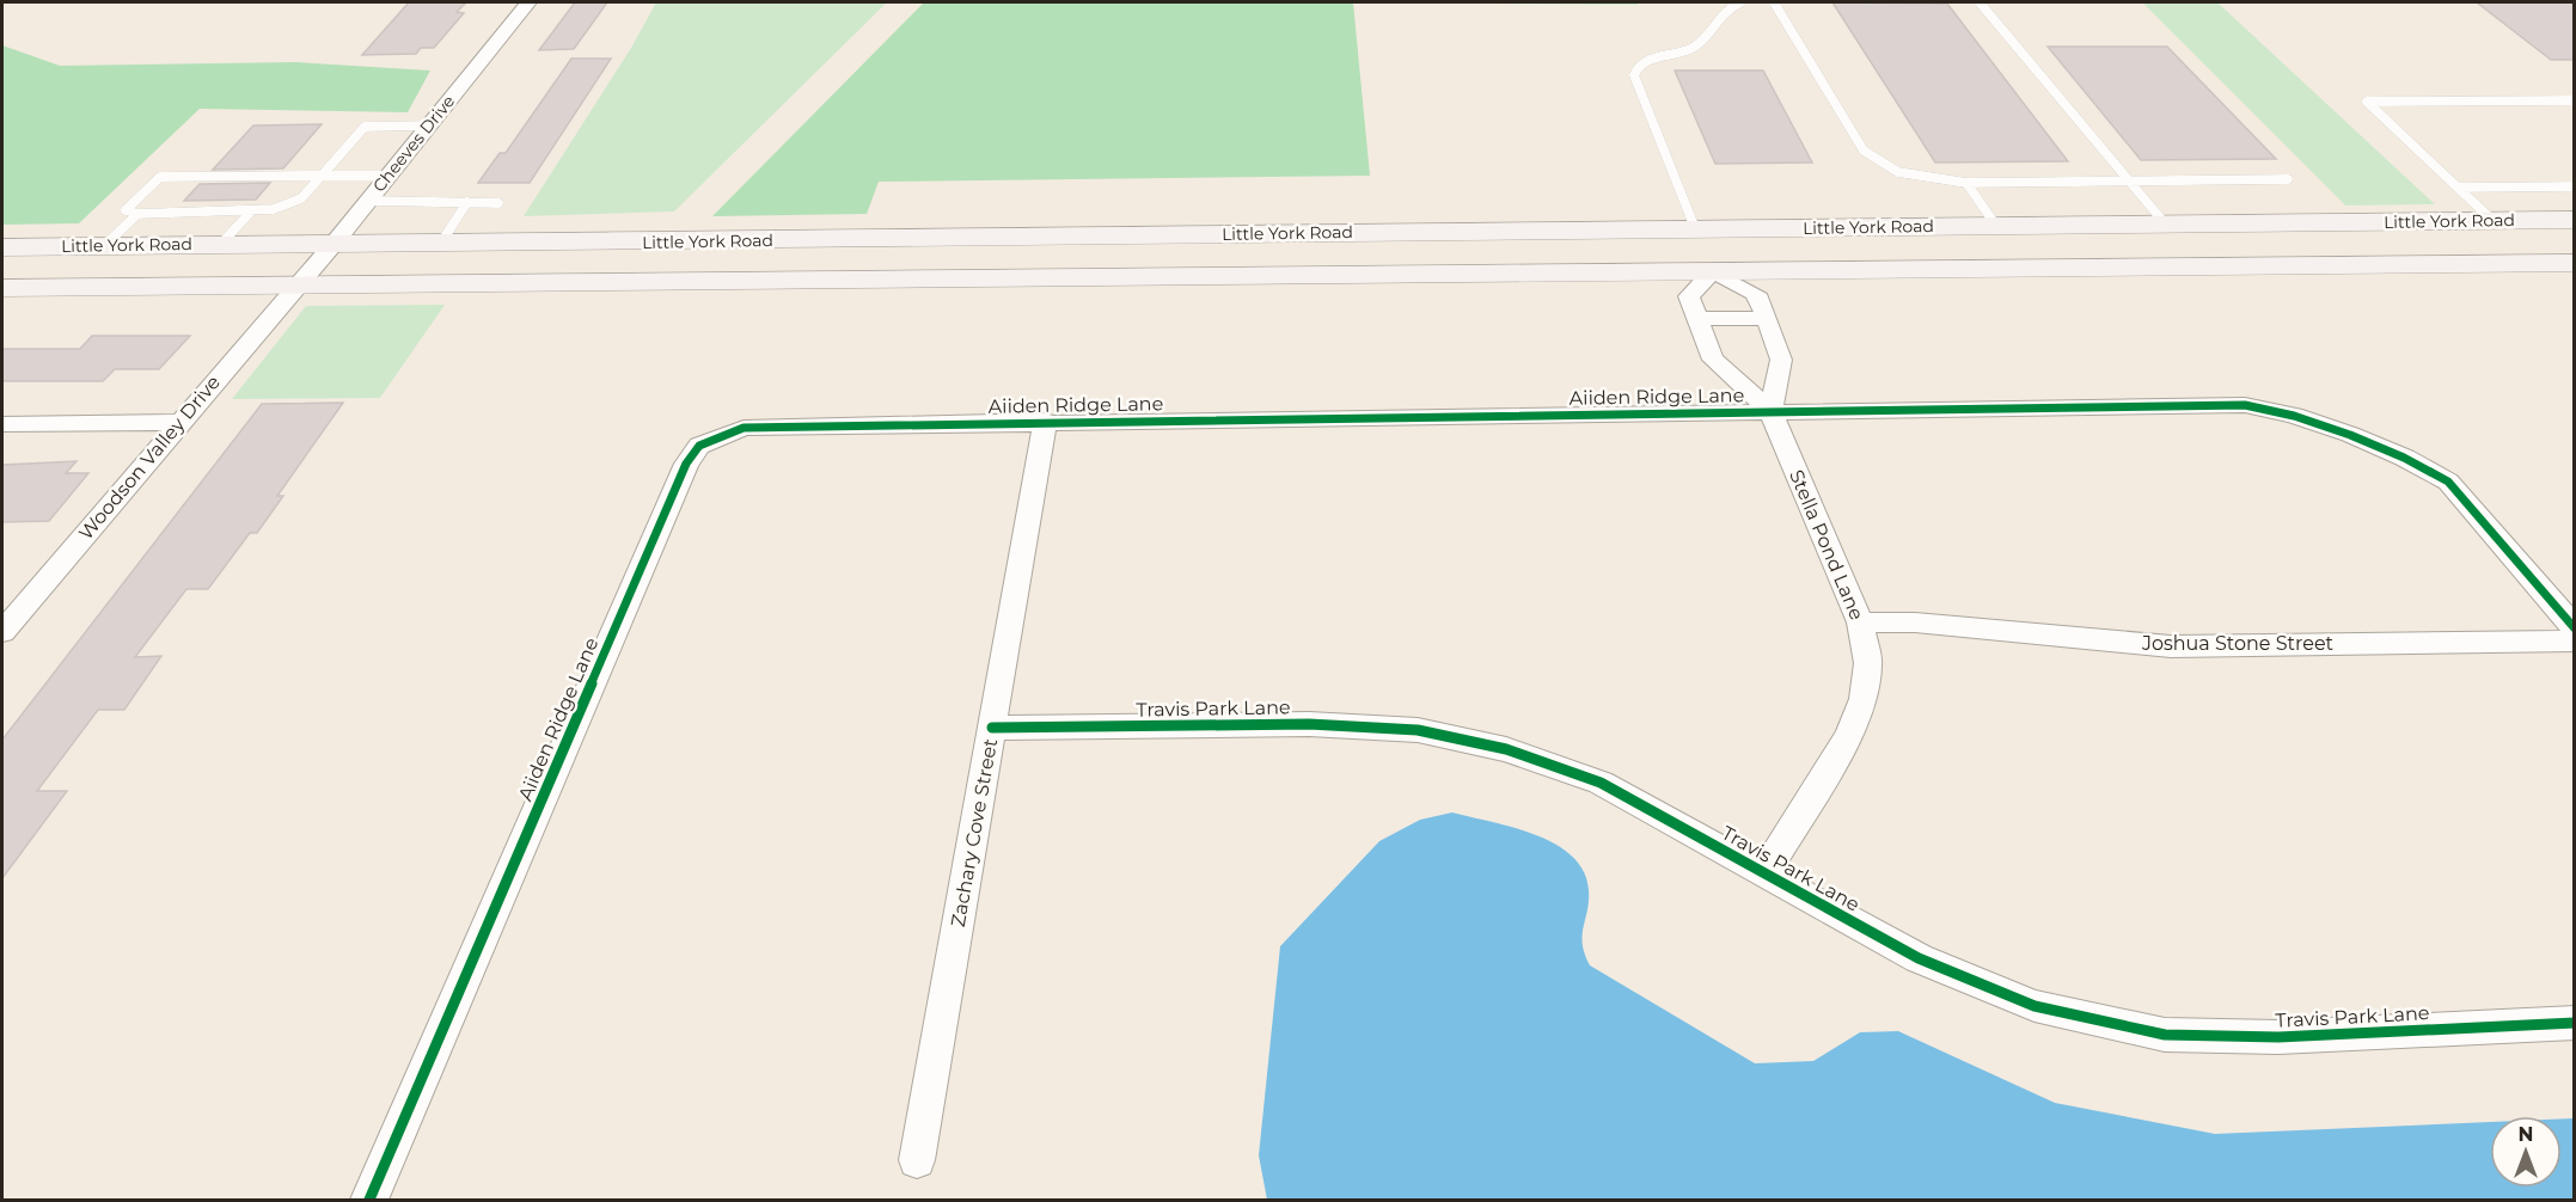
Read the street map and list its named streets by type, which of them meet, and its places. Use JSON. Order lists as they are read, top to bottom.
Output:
{
  "streets": {
    "main road": ["Little York Road"],
    "street": [
      "Cheeves Drive",
      "Aiiden Ridge Lane",
      "Woodson Valley Drive",
      "Stella Pond Lane",
      "Joshua Stone Street",
      "Travis Park Lane",
      "Zachary Cove Street"
    ]
  },
  "crossings": [
    ["Cheeves Drive", "Little York Road"],
    ["Cheeves Drive", "Woodson Valley Drive"],
    ["Little York Road", "Woodson Valley Drive"],
    ["Little York Road", "Stella Pond Lane"],
    ["Aiiden Ridge Lane", "Stella Pond Lane"],
    ["Aiiden Ridge Lane", "Zachary Cove Street"],
    ["Stella Pond Lane", "Joshua Stone Street"],
    ["Stella Pond Lane", "Travis Park Lane"],
    ["Travis Park Lane", "Zachary Cove Street"]
  ],
  "north": "top"
}
